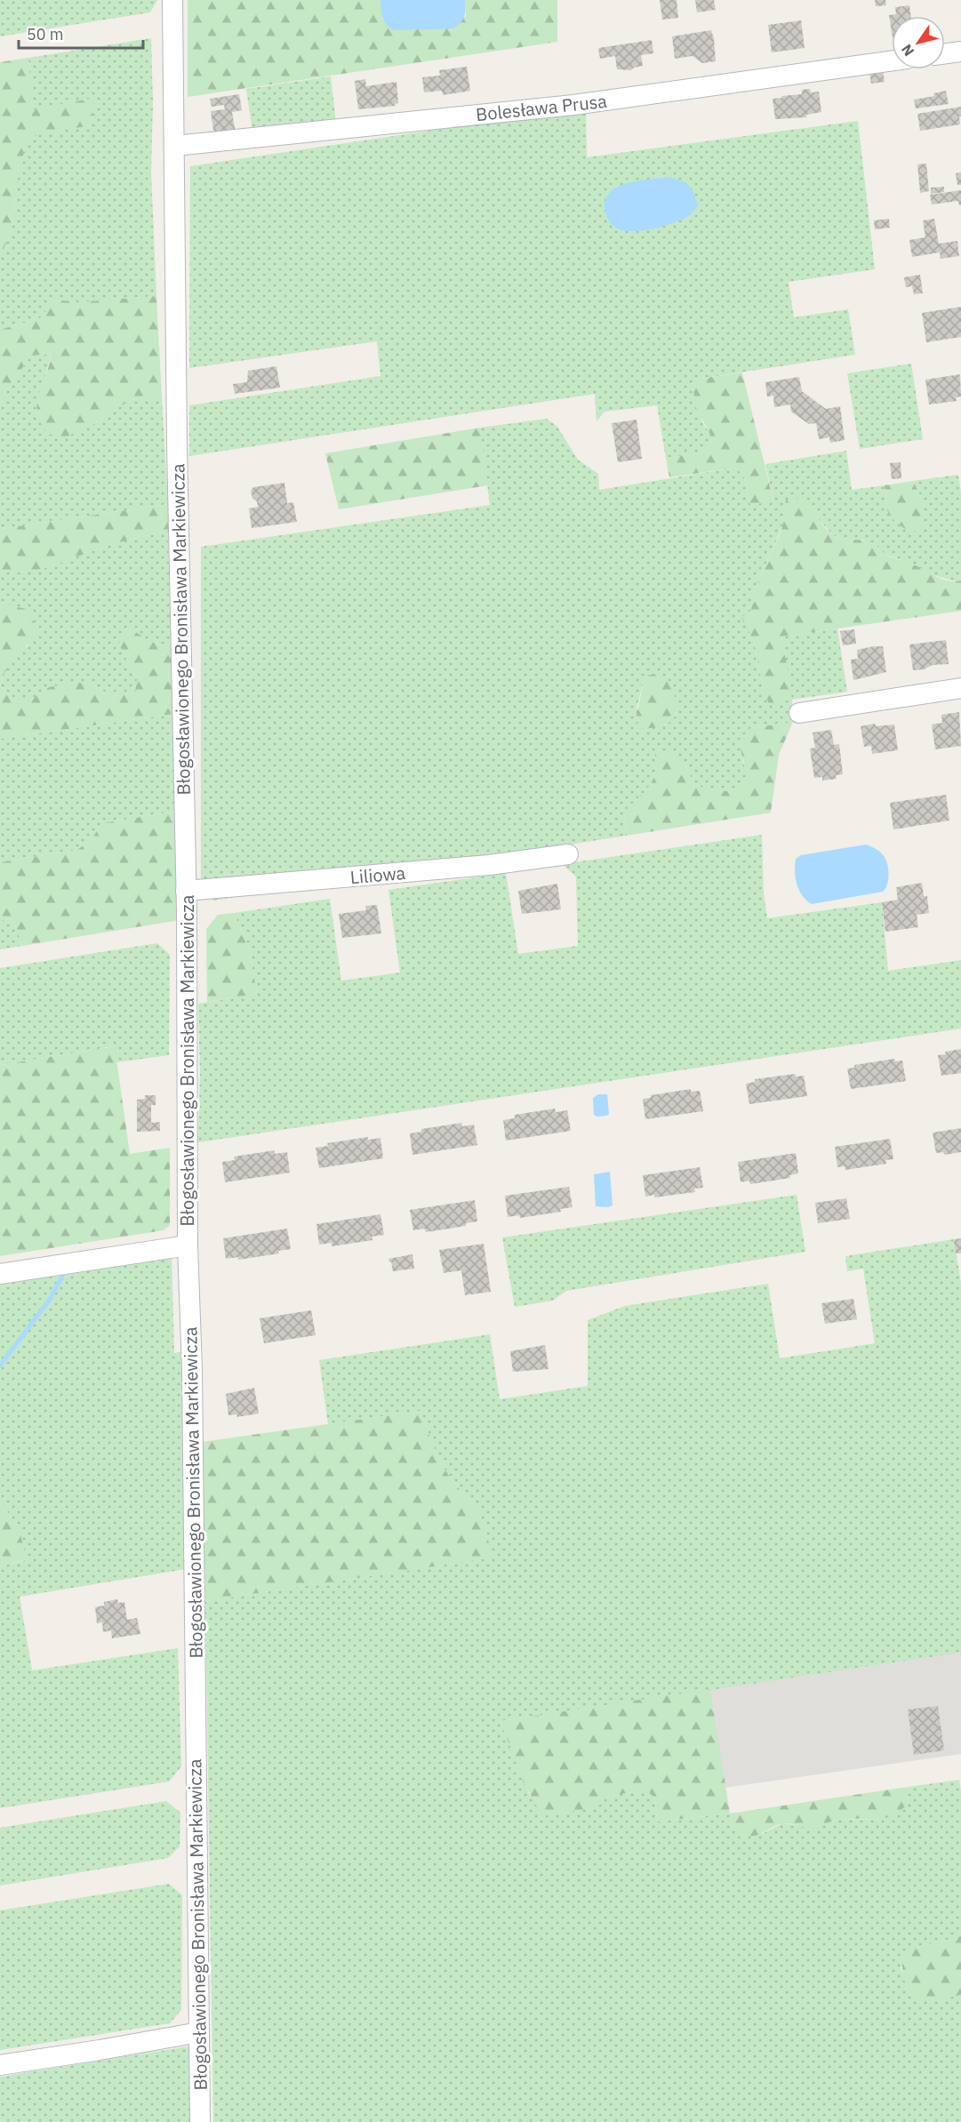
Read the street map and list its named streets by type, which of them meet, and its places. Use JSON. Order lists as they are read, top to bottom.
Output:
{
  "streets": {
    "street": ["Bolesława Prusa", "Błogosławionego Bronisława Markiewicza", "Liliowa"]
  },
  "crossings": [
    ["Bolesława Prusa", "Błogosławionego Bronisława Markiewicza"],
    ["Błogosławionego Bronisława Markiewicza", "Liliowa"]
  ],
  "scale_bar": "50 m",
  "north": "bottom left"
}
